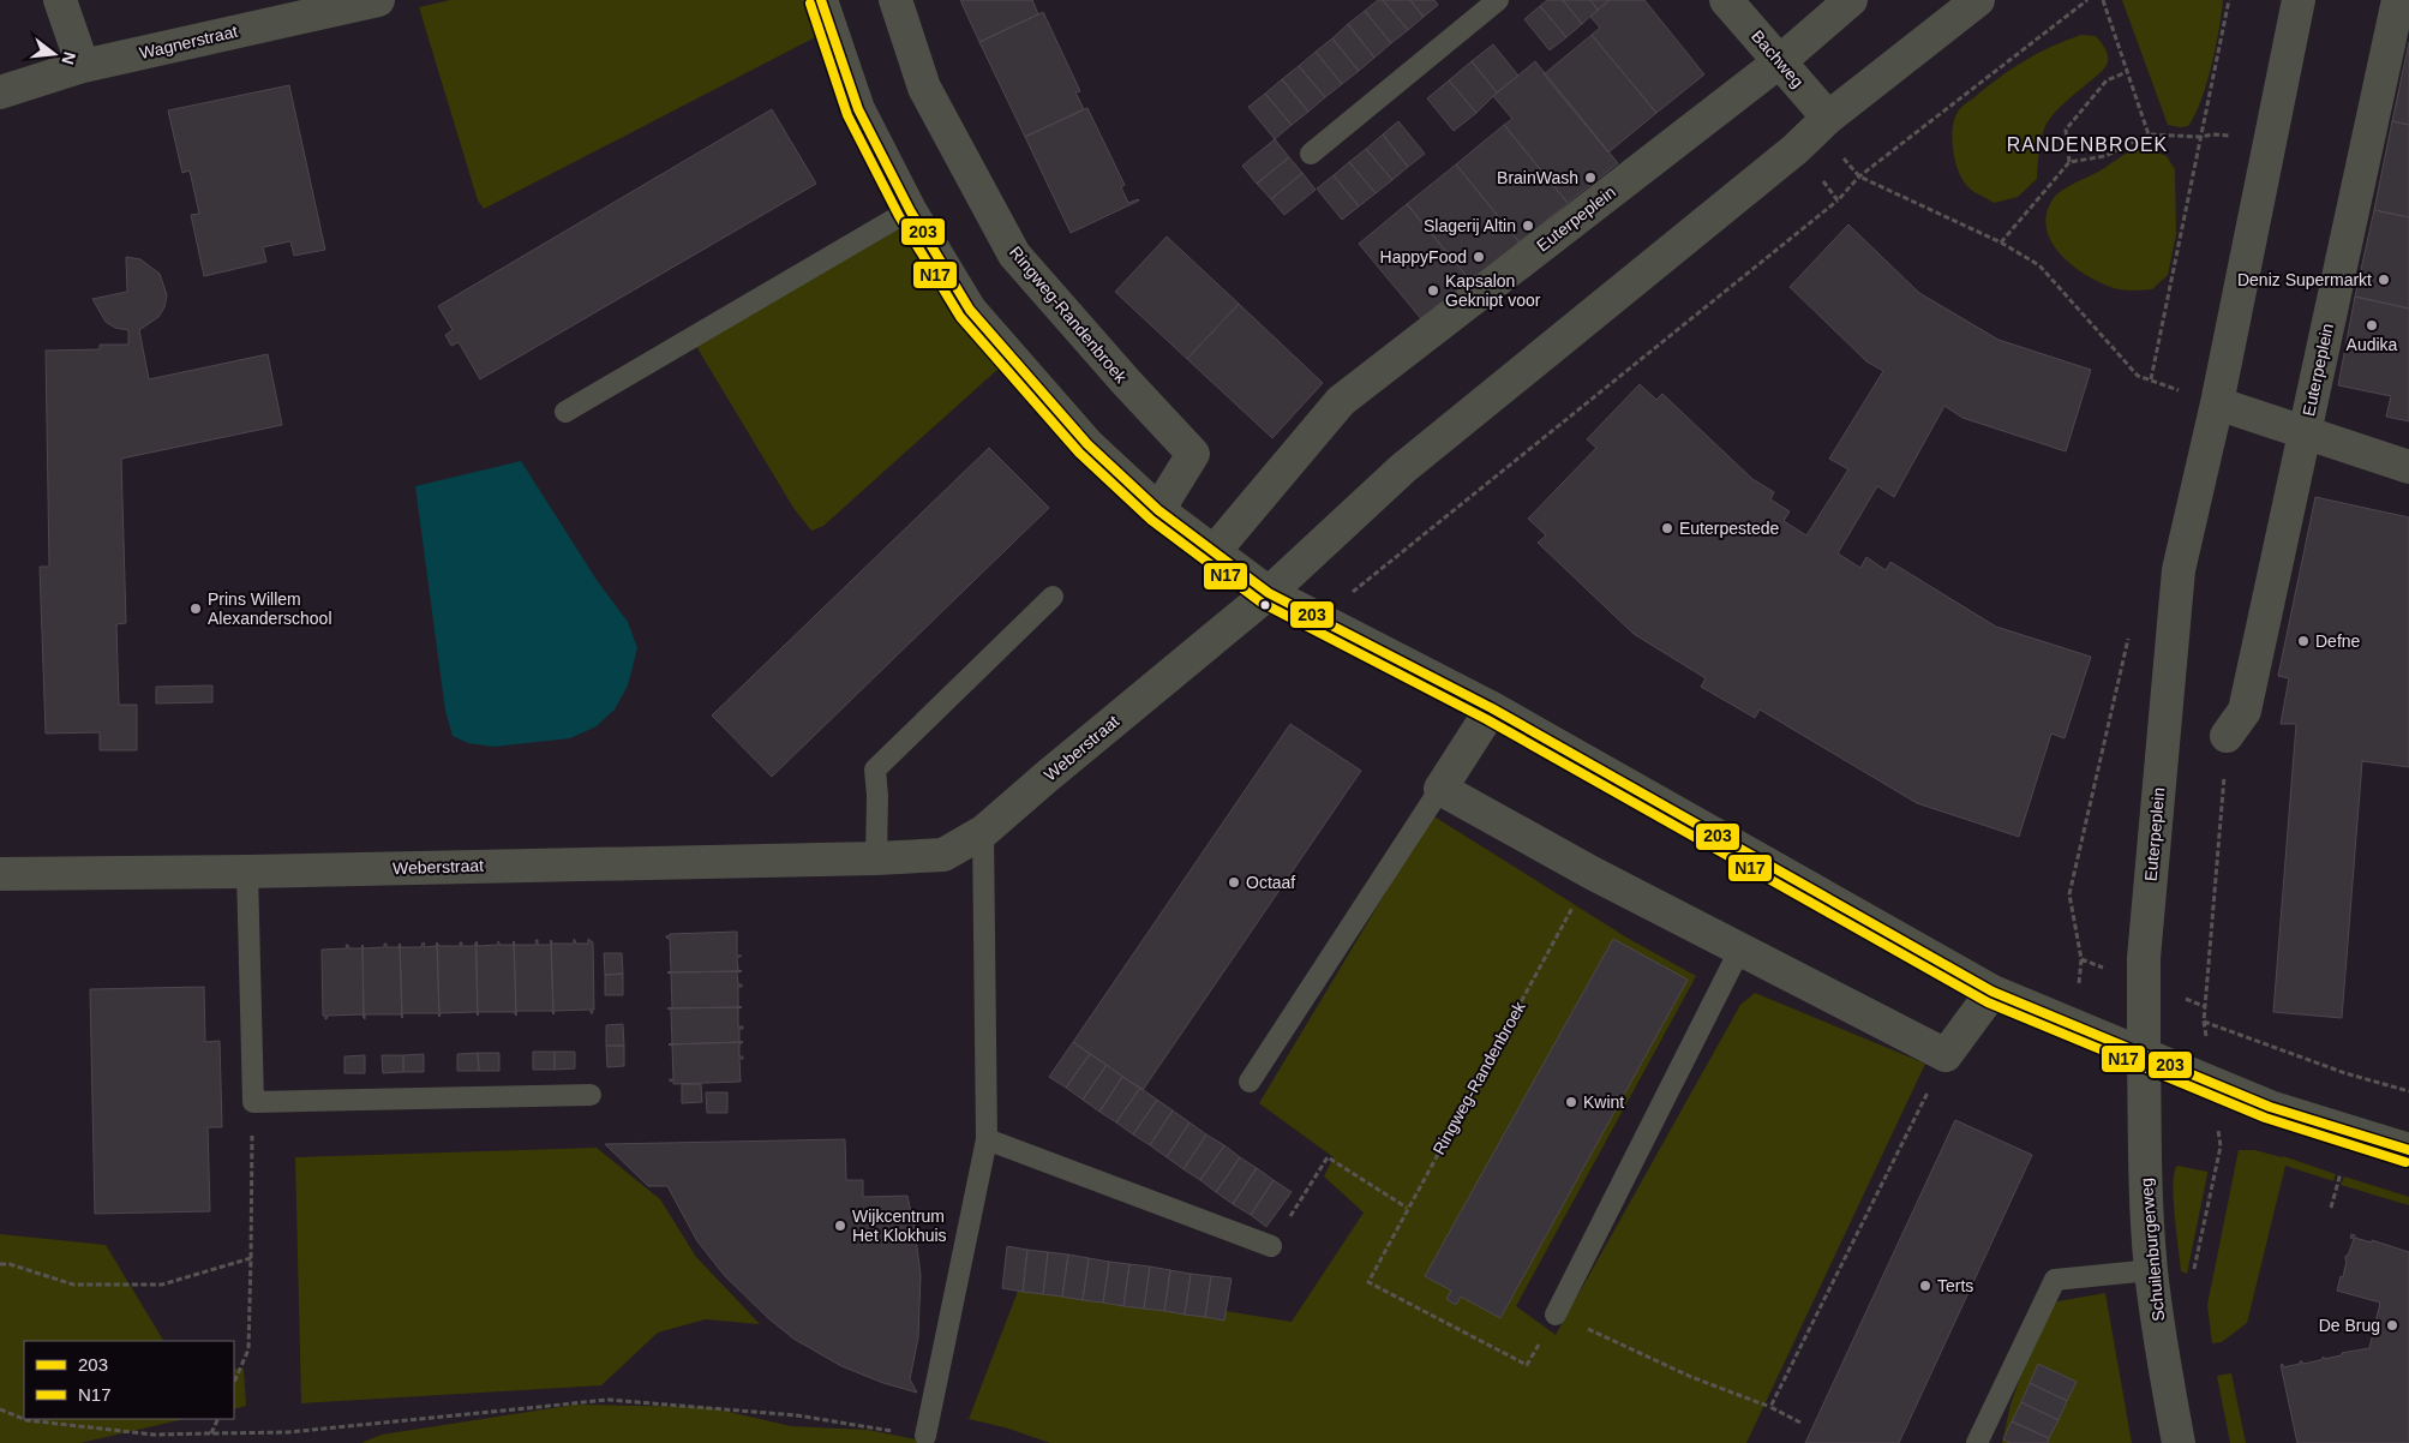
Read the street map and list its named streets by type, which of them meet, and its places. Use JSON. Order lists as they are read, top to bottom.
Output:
{
  "streets": {
    "main road": ["Schuilenburgerweg"],
    "street": [
      "Wagnerstraat",
      "Bachweg",
      "Euterpeplein",
      "Ringweg-Randenbroek",
      "Weberstraat"
    ]
  },
  "crossings": [
    ["Bachweg", "Euterpeplein"],
    ["Euterpeplein", "Schuilenburgerweg"]
  ],
  "districts": ["RANDENBROEK"],
  "places": [
    "BrainWash",
    "Slagerij Altin",
    "HappyFood",
    "Deniz Supermarkt",
    "Kapsalon Geknipt voor",
    "Audika",
    "Euterpestede",
    "Prins Willem Alexanderschool",
    "Defne",
    "Octaaf",
    "Kwint",
    "Wijkcentrum Het Klokhuis",
    "Terts",
    "De Brug"
  ],
  "lines": ["transit line 203", "transit line N17"],
  "legend": ["203", "N17"],
  "north": "right"
}
